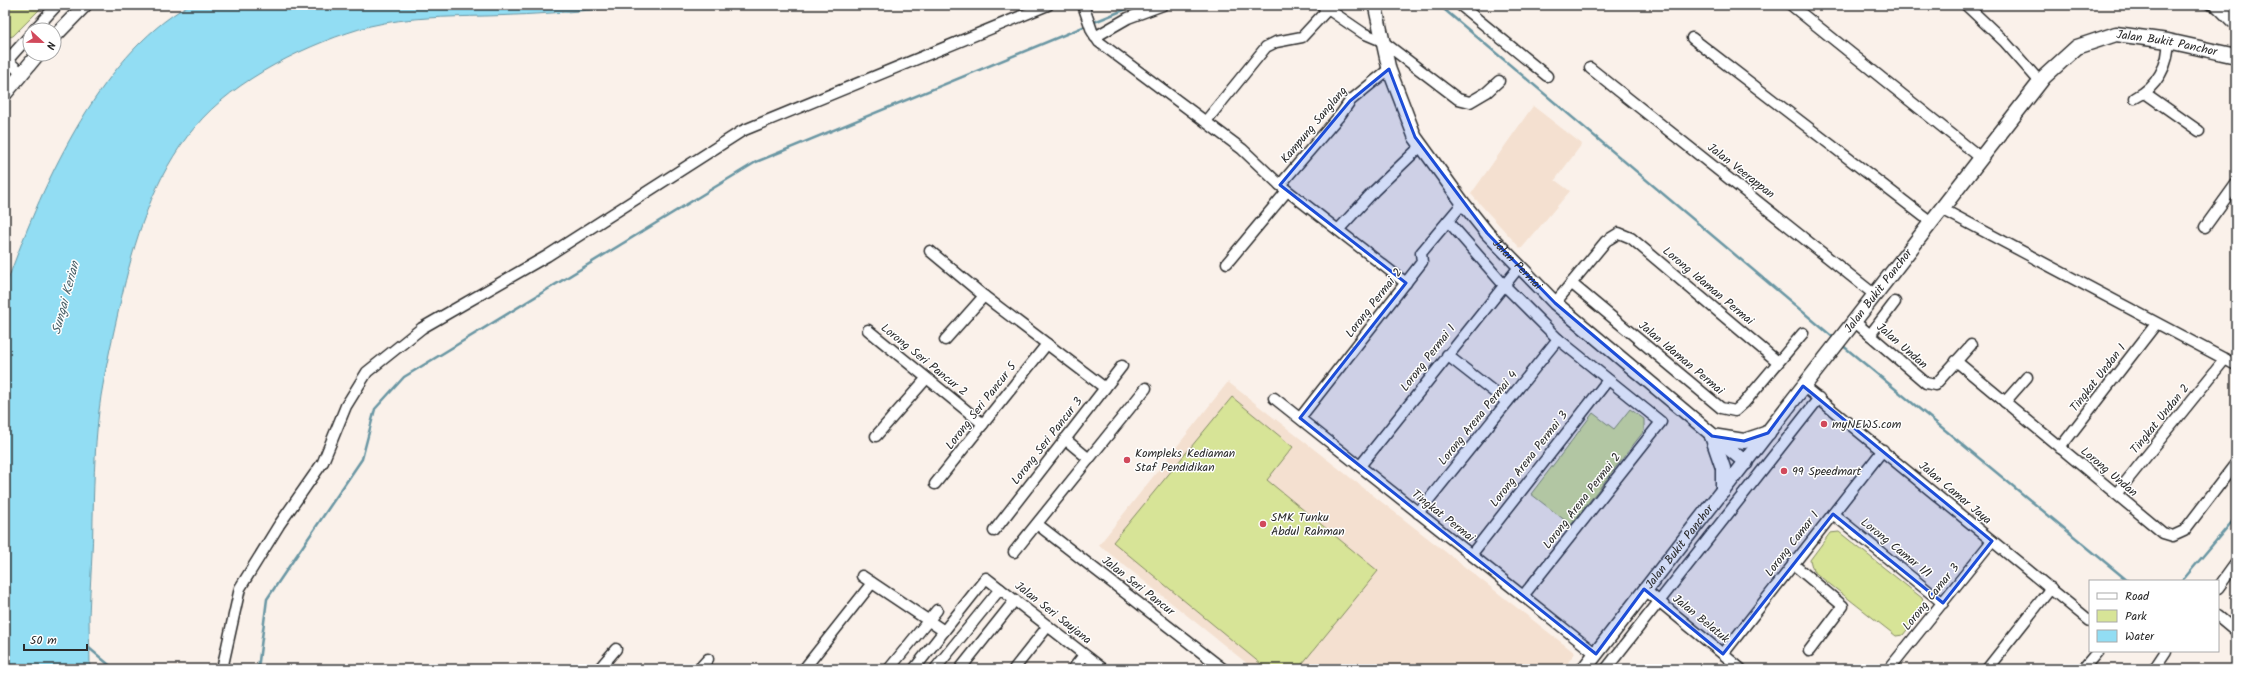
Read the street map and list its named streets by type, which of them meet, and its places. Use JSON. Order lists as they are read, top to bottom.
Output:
{
  "streets": {
    "main road": ["Jalan Bukit Panchor"],
    "street": [
      "Kampung Sanglang",
      "Jalan Veerappan",
      "Jalan Permai",
      "Lorong Idaman Permai",
      "Lorong Permai 2",
      "Jalan Undan",
      "Lorong Permai 1",
      "Jalan Idaman Permai",
      "Lorong Seri Pancur 2",
      "Tingkat Undan 1",
      "Lorong Seri Pancur 5",
      "Lorong Arena Permai 4",
      "Tingkat Undan 2",
      "Lorong Seri Pancur 3",
      "Lorong Arena Permai 3",
      "Lorong Undan",
      "Jalan Camar Jaya",
      "Lorong Arena Permai 2",
      "Tingkat Permai",
      "Lorong Camar 1",
      "Lorong Camar 1/1",
      "Jalan Seri Pancur",
      "Lorong Camar 3",
      "Jalan Seri Saujana",
      "Jalan Belatuk"
    ]
  },
  "crossings": [
    ["Jalan Bukit Panchor", "Jalan Veerappan"],
    ["Jalan Bukit Panchor", "Jalan Permai"],
    ["Jalan Bukit Panchor", "Jalan Undan"],
    ["Jalan Bukit Panchor", "Jalan Camar Jaya"],
    ["Jalan Bukit Panchor", "Tingkat Permai"],
    ["Jalan Bukit Panchor", "Jalan Belatuk"],
    ["Kampung Sanglang", "Jalan Permai"],
    ["Jalan Permai", "Lorong Permai 2"],
    ["Jalan Permai", "Lorong Permai 1"],
    ["Lorong Idaman Permai", "Jalan Idaman Permai"],
    ["Lorong Permai 2", "Tingkat Permai"],
    ["Jalan Undan", "Lorong Undan"],
    ["Lorong Permai 1", "Tingkat Permai"],
    ["Lorong Seri Pancur 2", "Lorong Seri Pancur 5"],
    ["Tingkat Undan 1", "Lorong Undan"],
    ["Lorong Arena Permai 4", "Tingkat Permai"],
    ["Tingkat Undan 2", "Lorong Undan"],
    ["Lorong Arena Permai 3", "Lorong Arena Permai 2"],
    ["Lorong Arena Permai 3", "Tingkat Permai"],
    ["Jalan Camar Jaya", "Lorong Camar 1"],
    ["Jalan Camar Jaya", "Lorong Camar 3"],
    ["Lorong Arena Permai 2", "Tingkat Permai"],
    ["Lorong Camar 1", "Lorong Camar 1/1"],
    ["Lorong Camar 1", "Jalan Belatuk"],
    ["Lorong Camar 1/1", "Lorong Camar 3"]
  ],
  "water": ["Sungai Kerian"],
  "places": [
    "myNEWS.com",
    "Kompleks Kediaman Staf Pendidikan",
    "99 Speedmart",
    "SMK Tunku Abdul Rahman"
  ],
  "legend": ["Road", "Park", "Water"],
  "scale_bar": "50 m",
  "north": "right"
}
